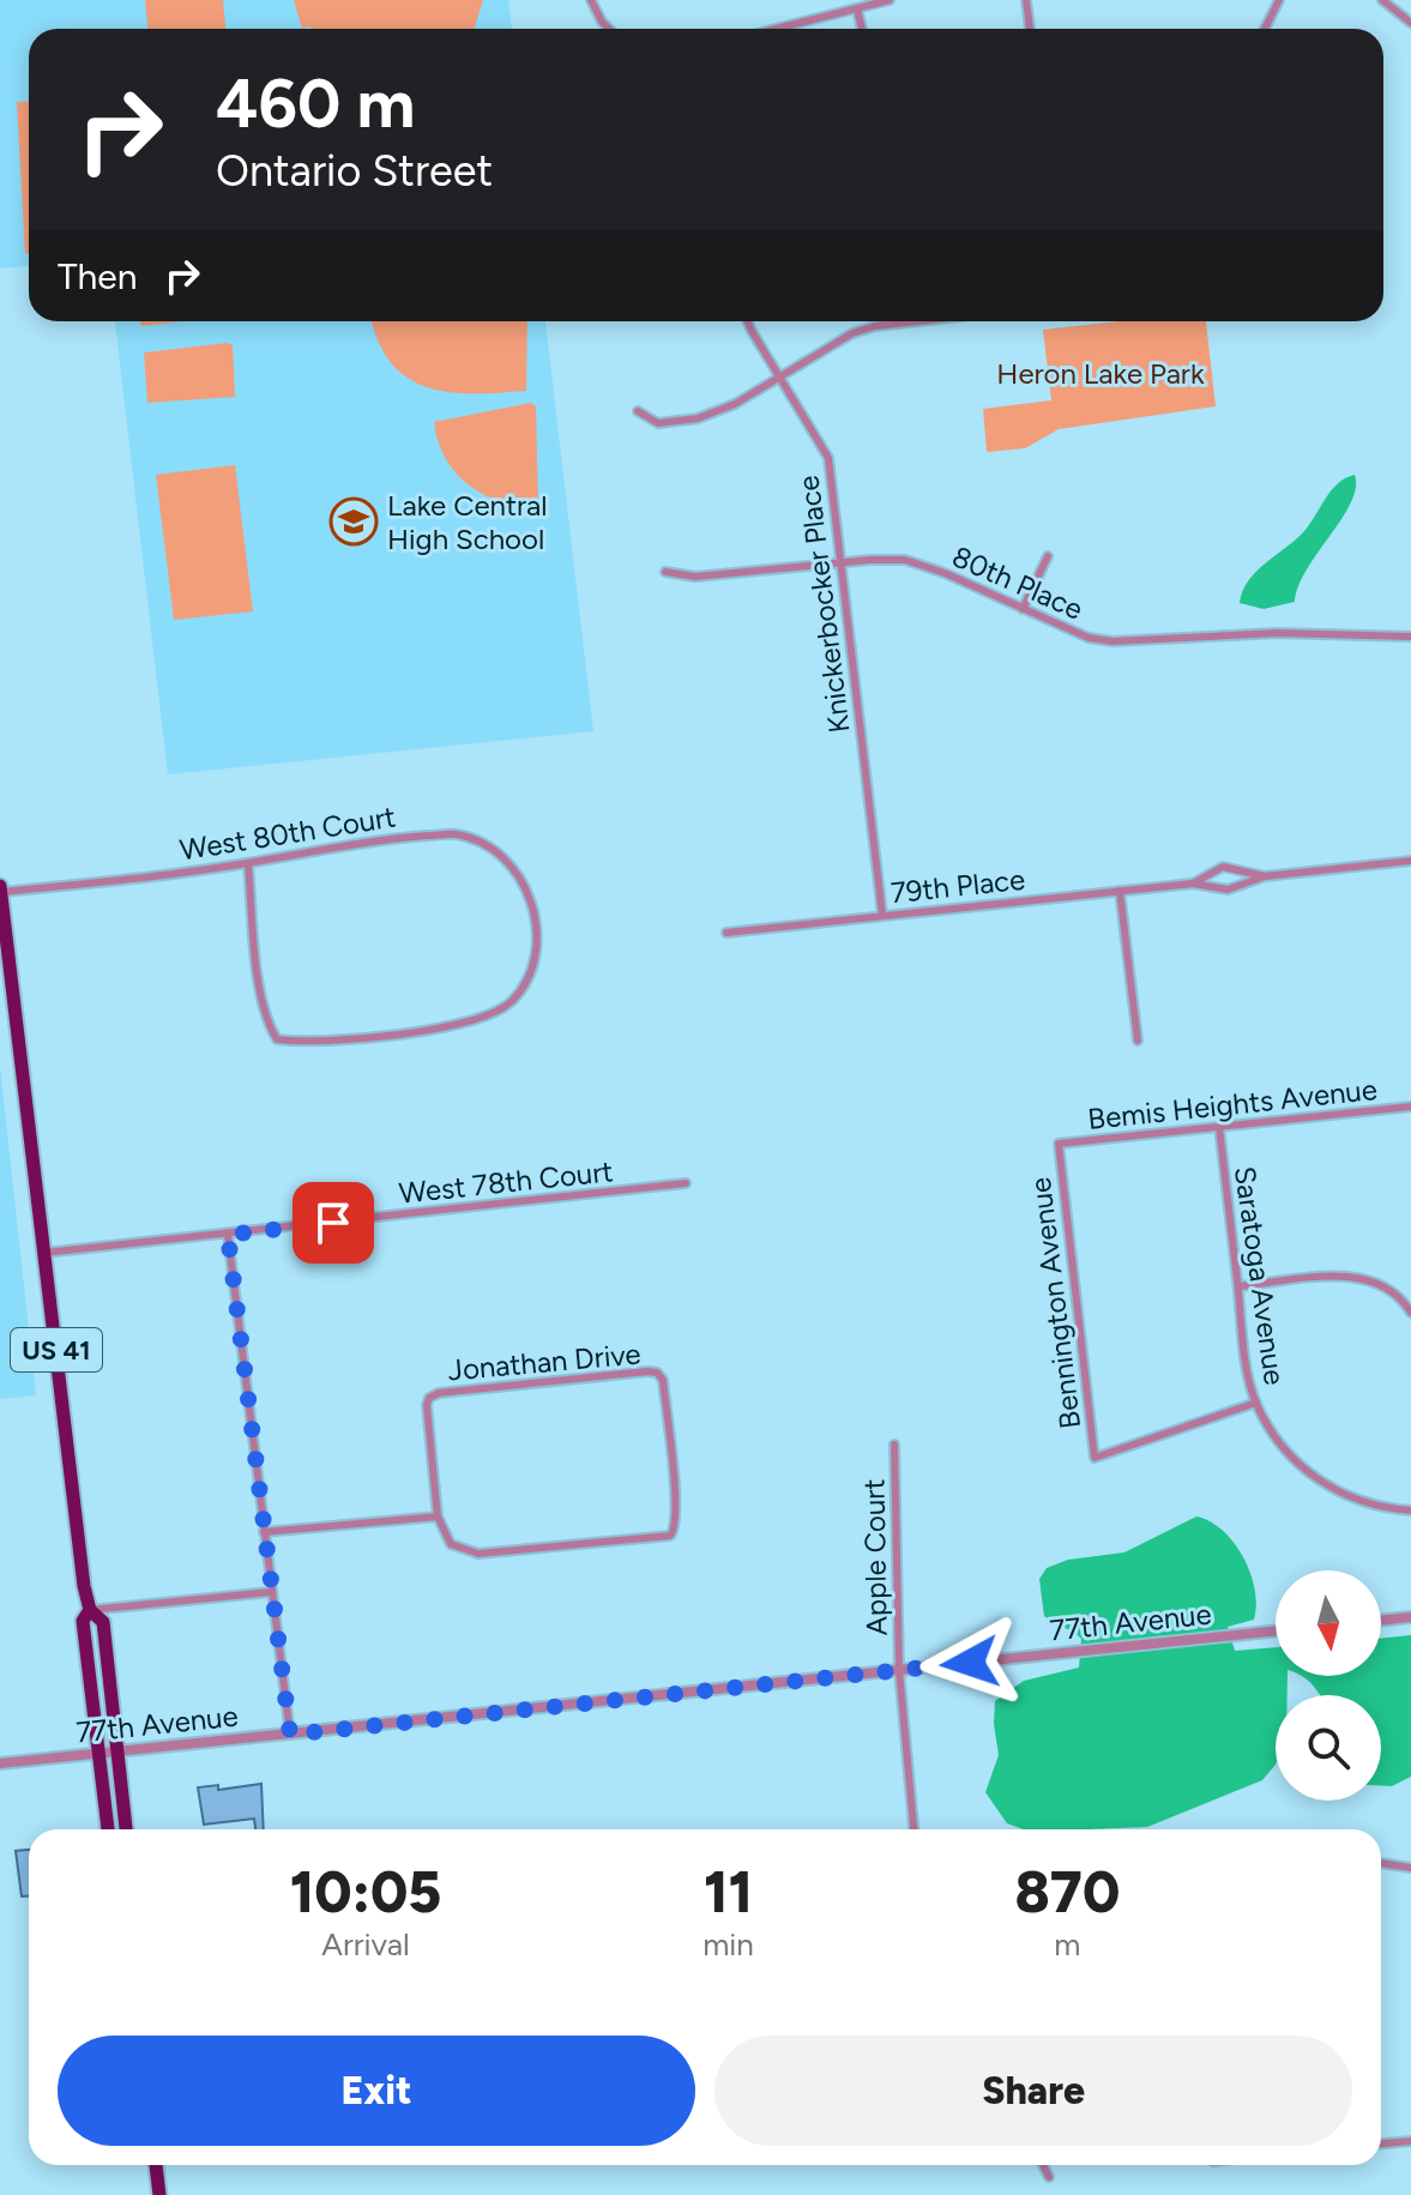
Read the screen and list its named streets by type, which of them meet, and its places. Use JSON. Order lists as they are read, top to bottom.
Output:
{
  "streets": {
    "highway": ["US 41"],
    "street": [
      "80th Place",
      "Knickerbocker Place",
      "West 80th Court",
      "79th Place",
      "Bemis Heights Avenue",
      "West 78th Court",
      "Saratoga Avenue",
      "Bennington Avenue",
      "Jonathan Drive",
      "Apple Court",
      "77th Avenue"
    ]
  },
  "crossings": [
    ["80th Place", "Knickerbocker Place"],
    ["Knickerbocker Place", "79th Place"],
    ["West 80th Court", "US 41"],
    ["Bemis Heights Avenue", "Saratoga Avenue"],
    ["Bemis Heights Avenue", "Bennington Avenue"],
    ["West 78th Court", "US 41"],
    ["Saratoga Avenue", "Bennington Avenue"],
    ["US 41", "77th Avenue"],
    ["Apple Court", "77th Avenue"]
  ],
  "parks": ["Heron Lake Park"],
  "places": {
    "school or university": ["Lake Central High School"]
  },
  "north": "bottom",
  "page": {
    "turn": ["460 m", "Ontario Street"],
    "then": "Then",
    "eta": [
      "10:05",
      "Arrival",
      "11",
      "min",
      "870",
      "m"
    ],
    "buttons": ["Exit", "Share"]
  }
}
